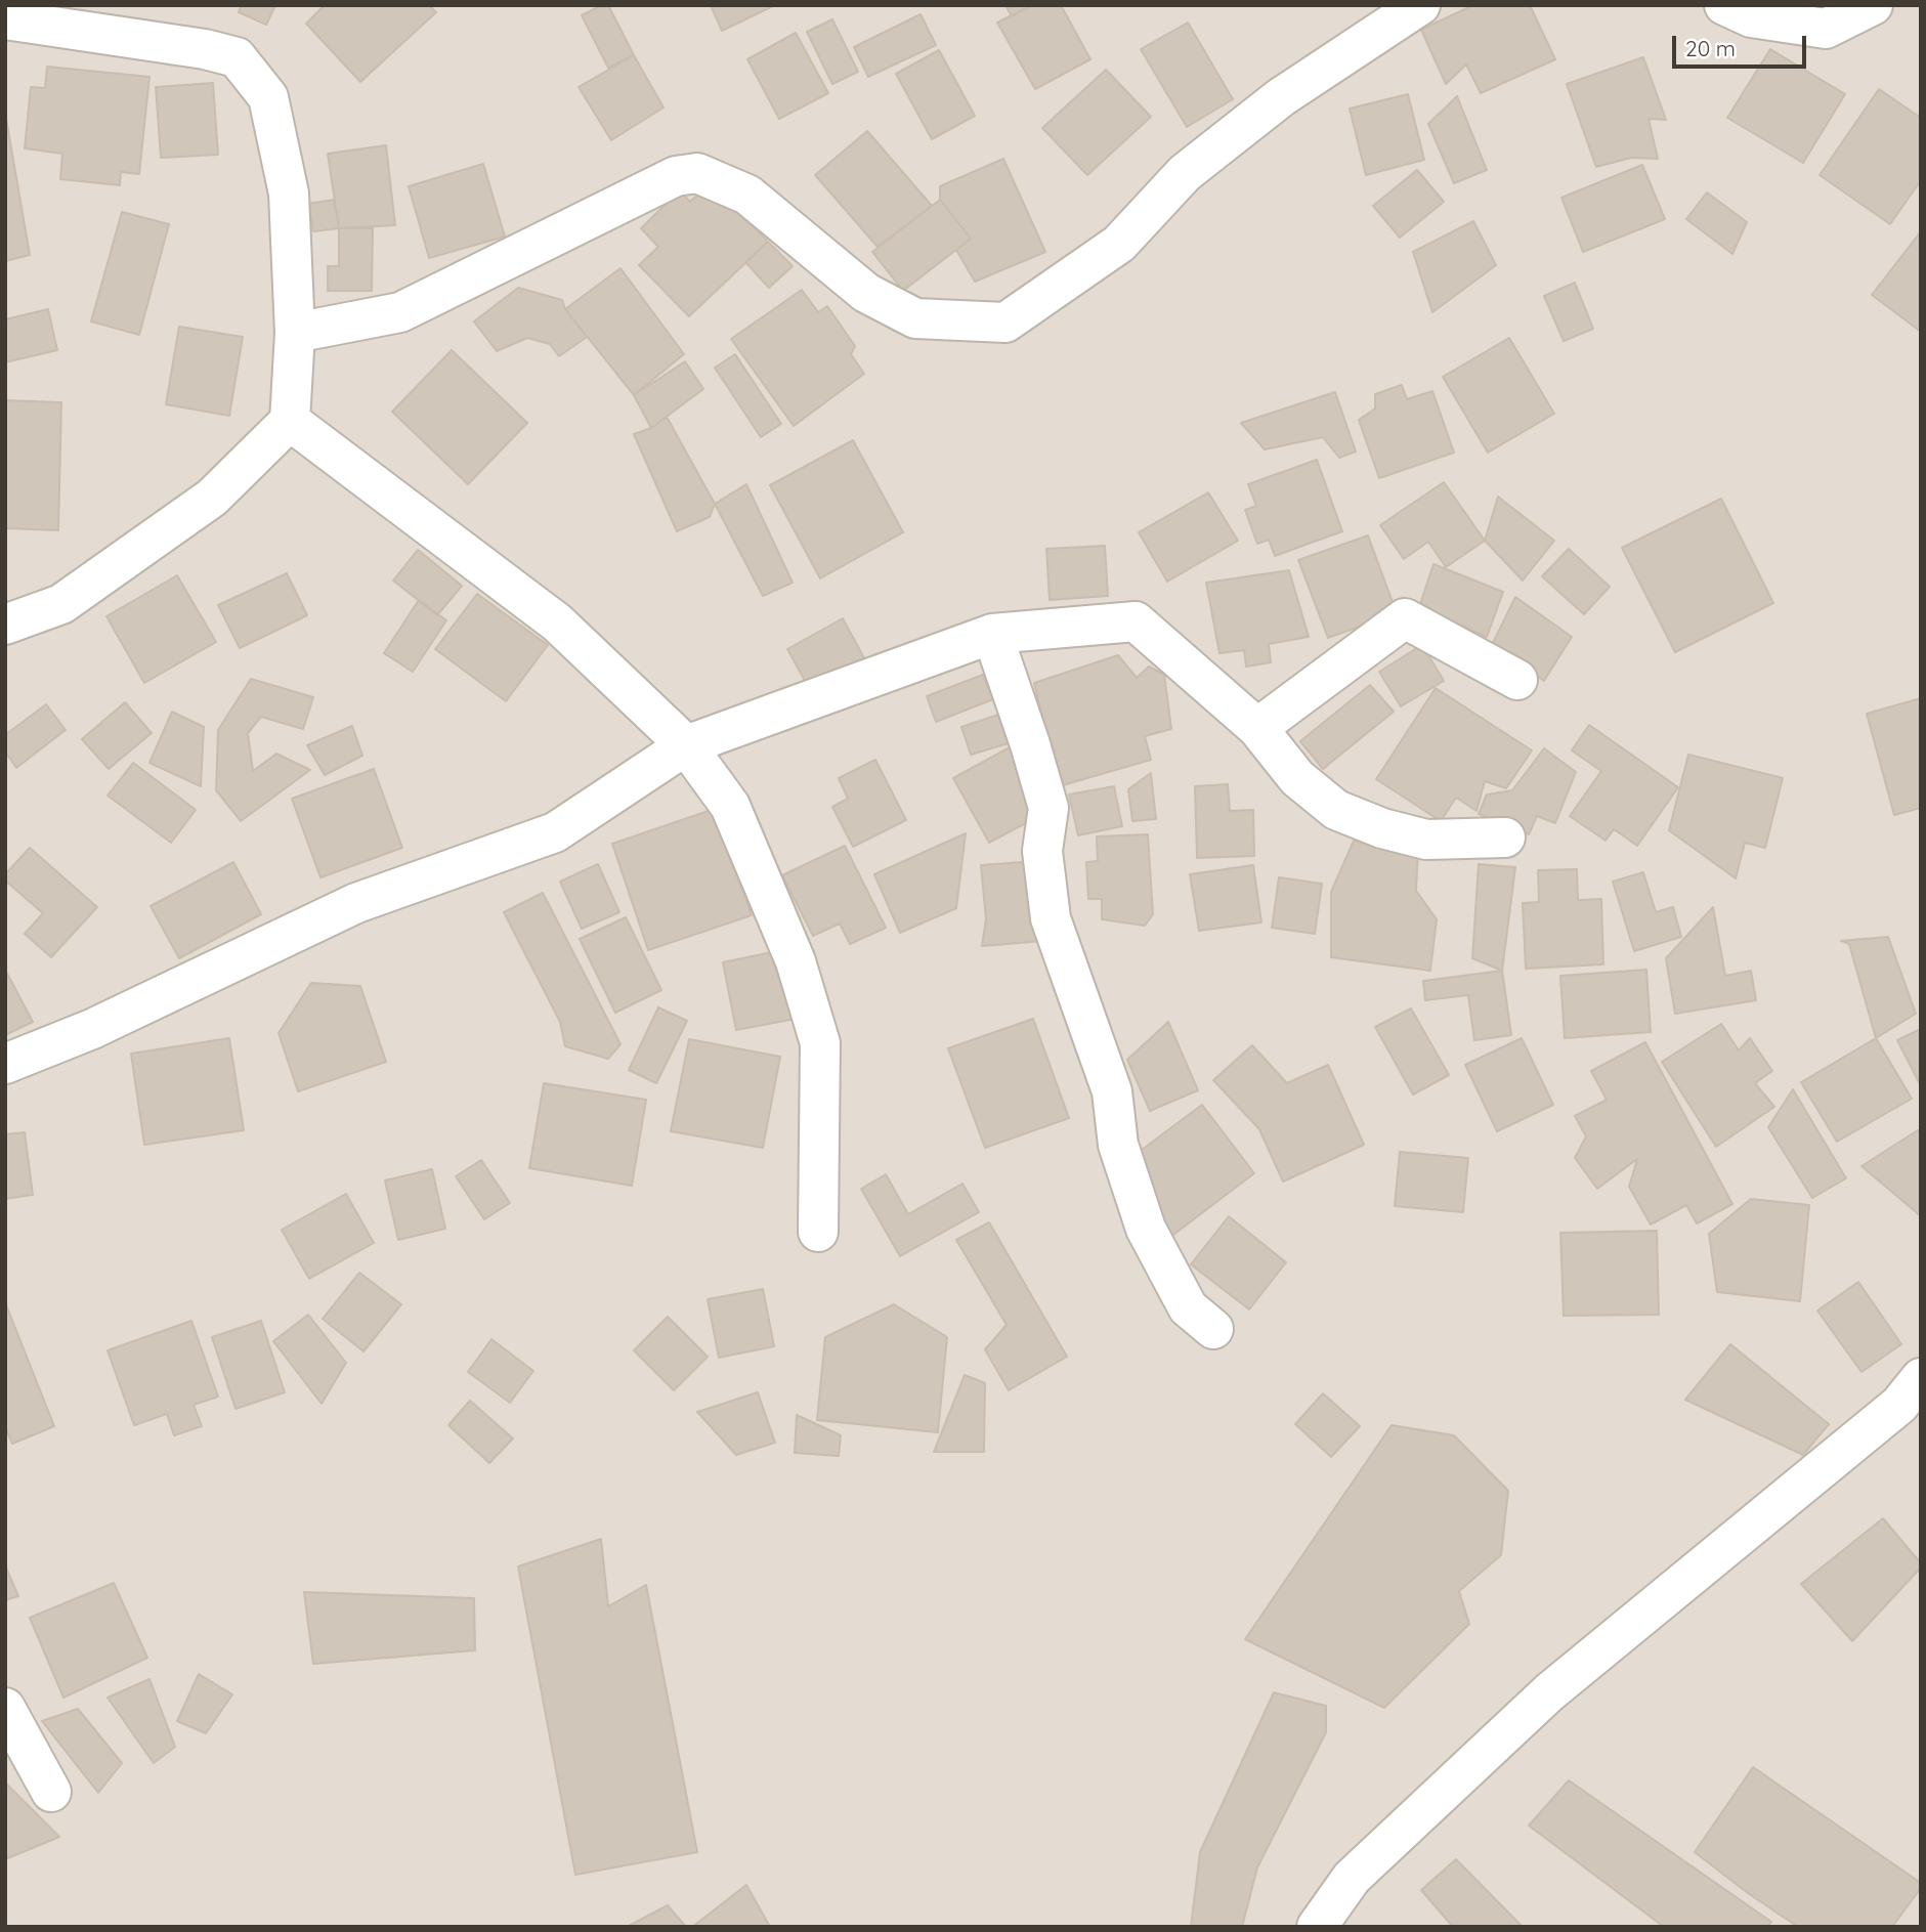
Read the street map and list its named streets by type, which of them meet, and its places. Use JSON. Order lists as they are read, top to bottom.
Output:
{
  "scale_bar": "20 m"
}
